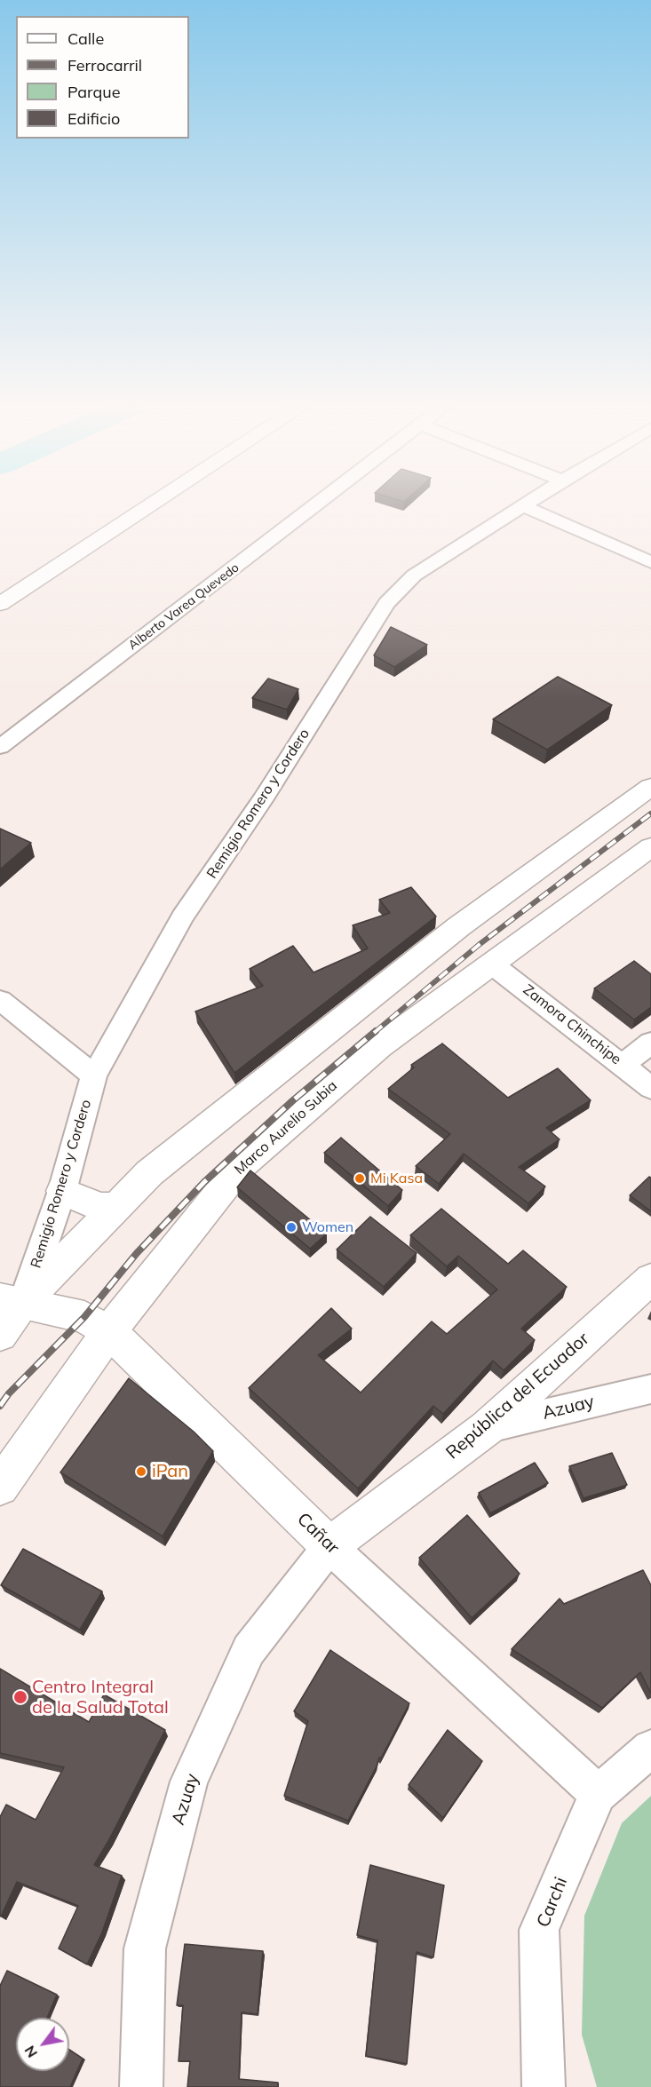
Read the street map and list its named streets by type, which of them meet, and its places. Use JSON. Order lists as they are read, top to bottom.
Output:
{
  "streets": {
    "main road": ["Marco Aurelio Subia", "República del Ecuador", "Cañar"],
    "street": [
      "Alberto Varea Quevedo",
      "Remigio Romero y Cordero",
      "Zamora Chinchipe",
      "Azuay",
      "Carchi"
    ]
  },
  "crossings": [
    ["Remigio Romero y Cordero", "Cañar"],
    ["Zamora Chinchipe", "Marco Aurelio Subia"],
    ["Marco Aurelio Subia", "Cañar"],
    ["República del Ecuador", "Azuay"],
    ["República del Ecuador", "Cañar"],
    ["Azuay", "Cañar"],
    ["Cañar", "Carchi"]
  ],
  "places": [
    "Mi Kasa",
    "Women",
    "iPan",
    "Centro Integral de la Salud Total"
  ],
  "legend": [
    "Calle",
    "Ferrocarril",
    "Parque",
    "Edificio"
  ],
  "north": "bottom left"
}
